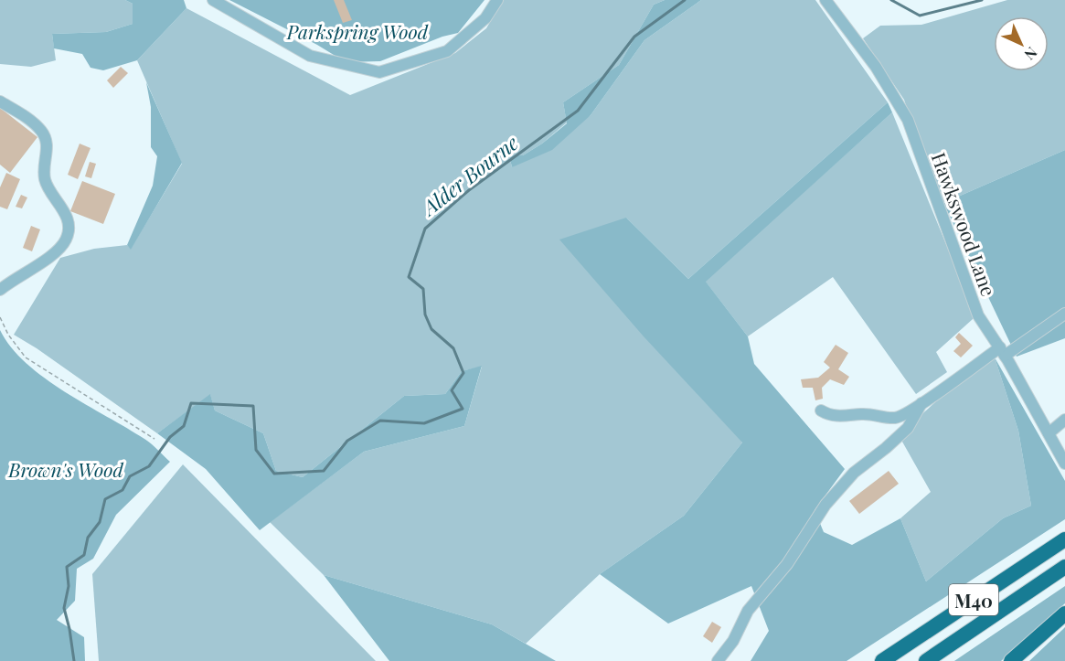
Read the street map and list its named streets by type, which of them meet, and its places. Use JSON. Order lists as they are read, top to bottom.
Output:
{
  "streets": {
    "highway": ["M40"],
    "street": ["Hawkswood Lane"]
  },
  "water": ["Alder Bourne"],
  "parks": ["Parkspring Wood", "Brown's Wood"],
  "north": "bottom right"
}
